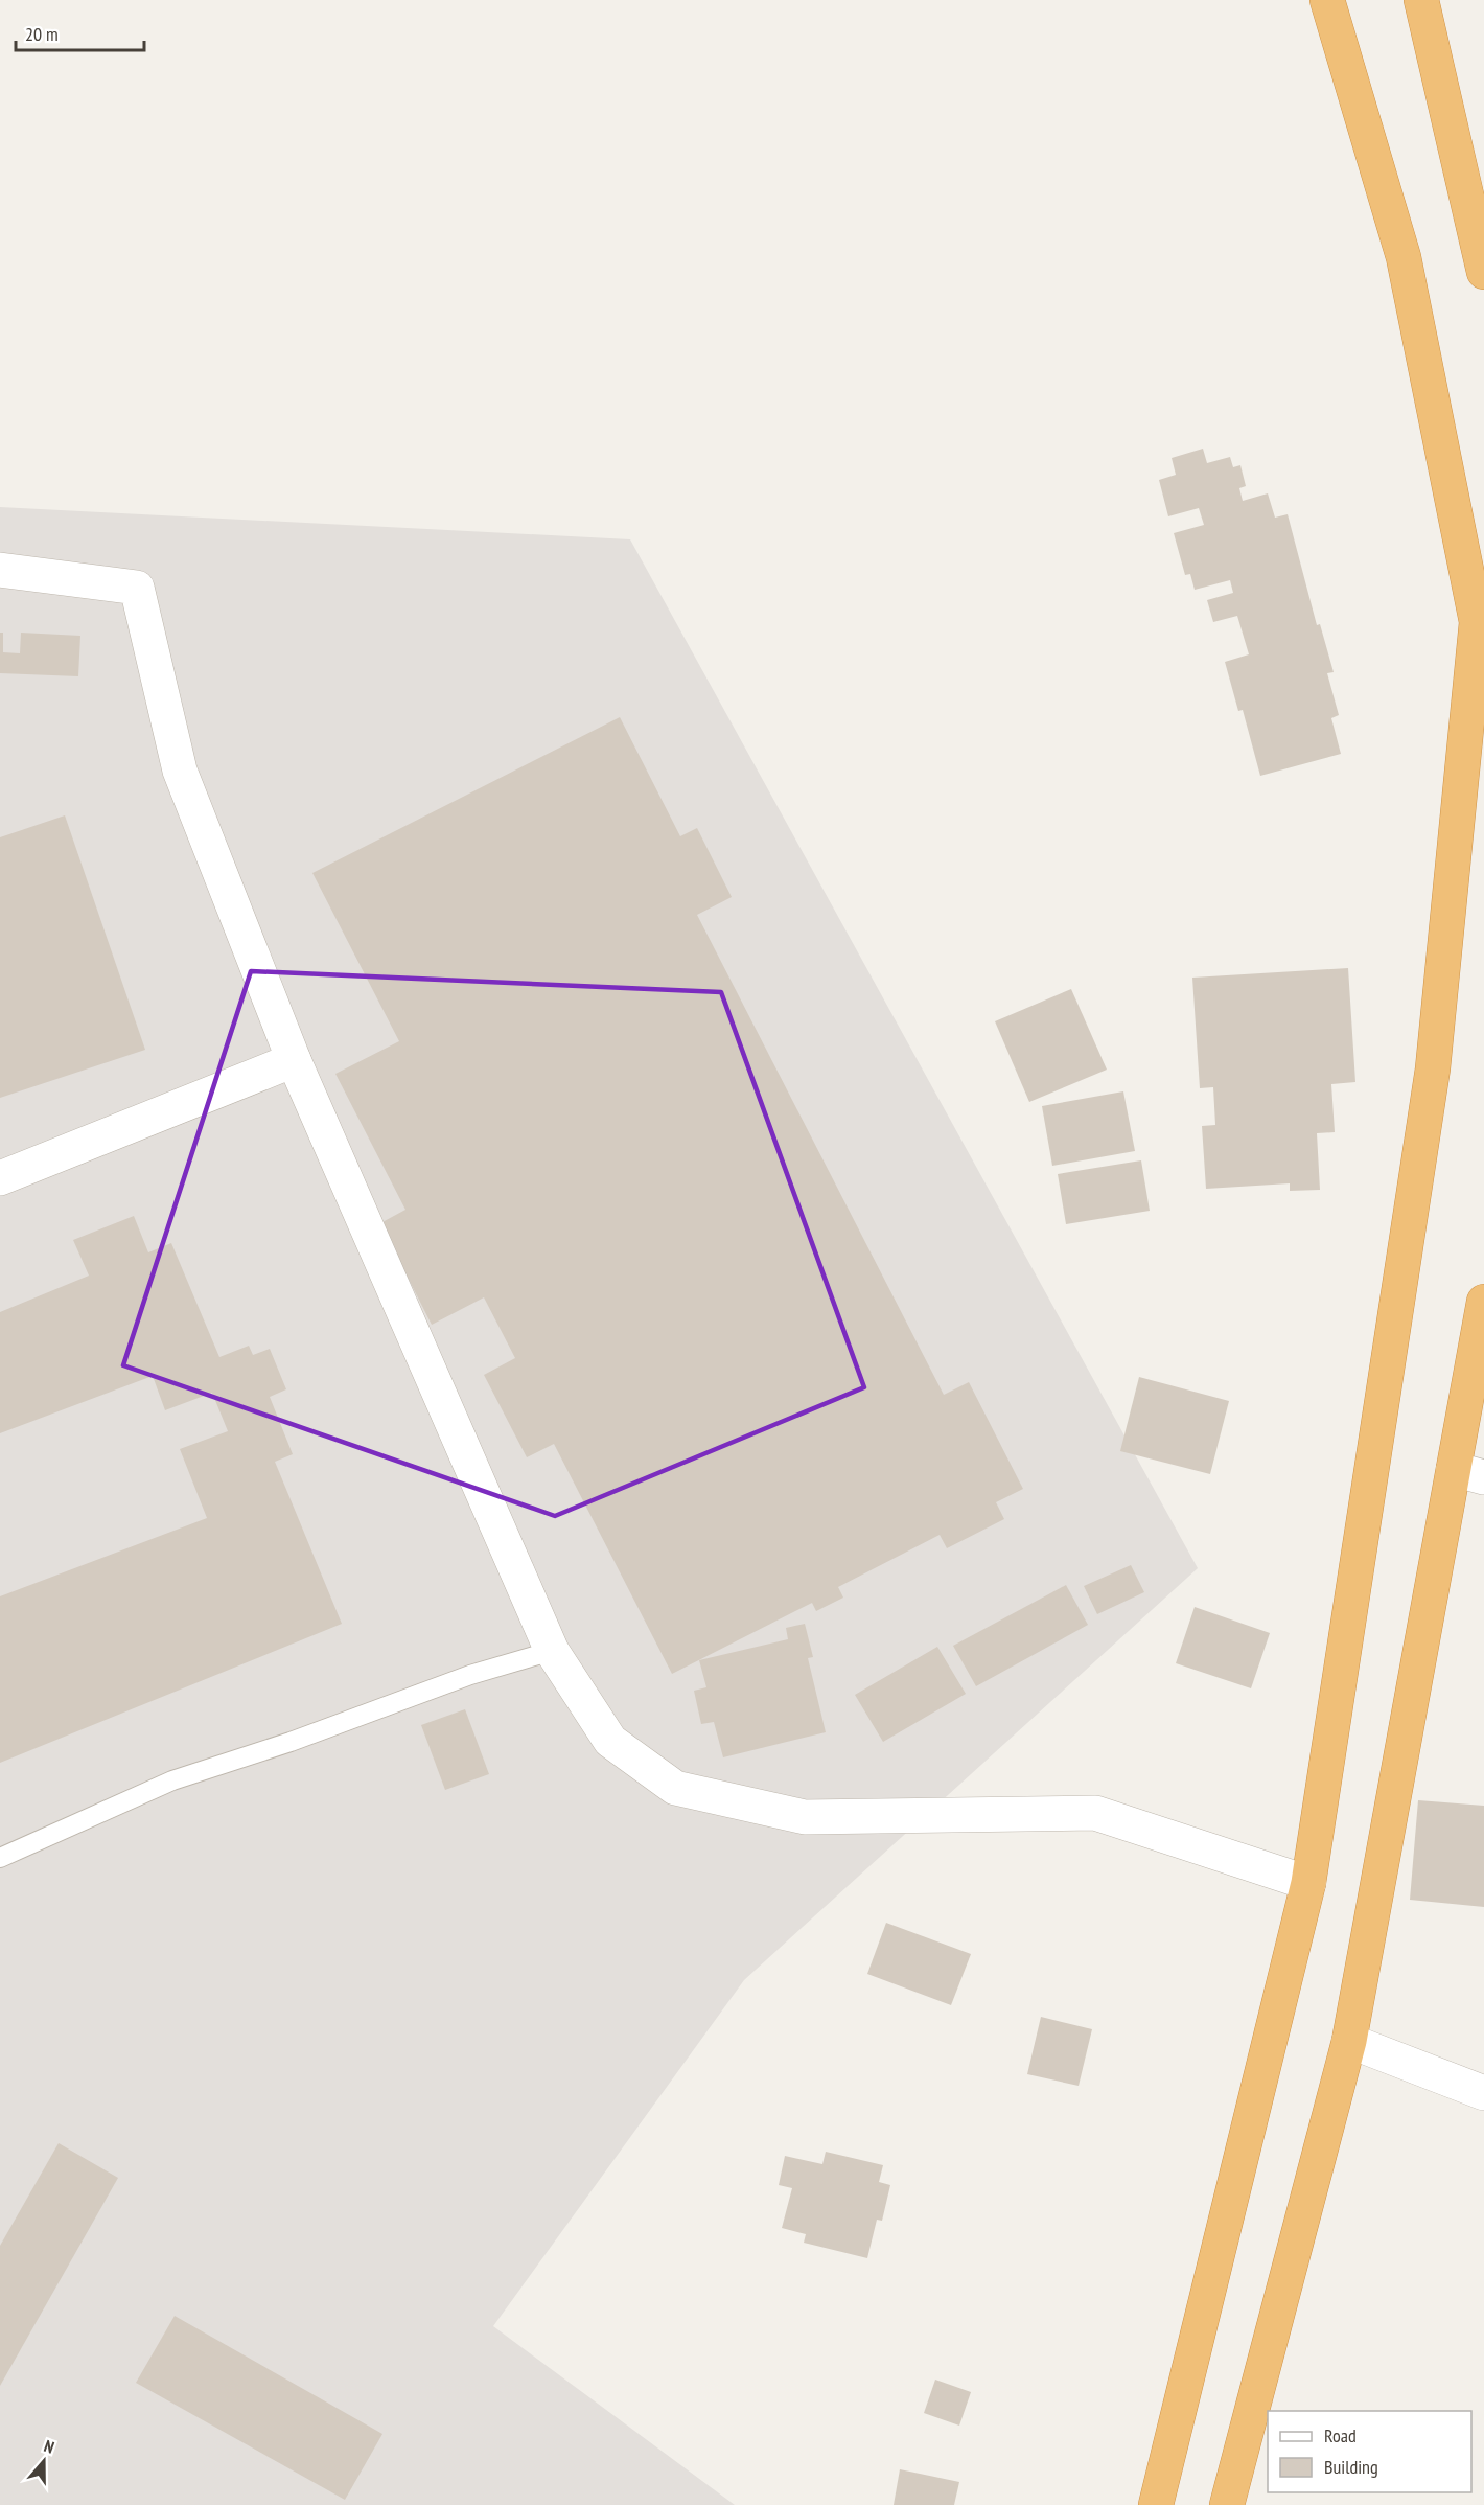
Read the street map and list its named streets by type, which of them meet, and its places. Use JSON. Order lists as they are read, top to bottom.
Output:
{
  "legend": ["Road", "Building"],
  "scale_bar": "20 m",
  "north": "top"
}
